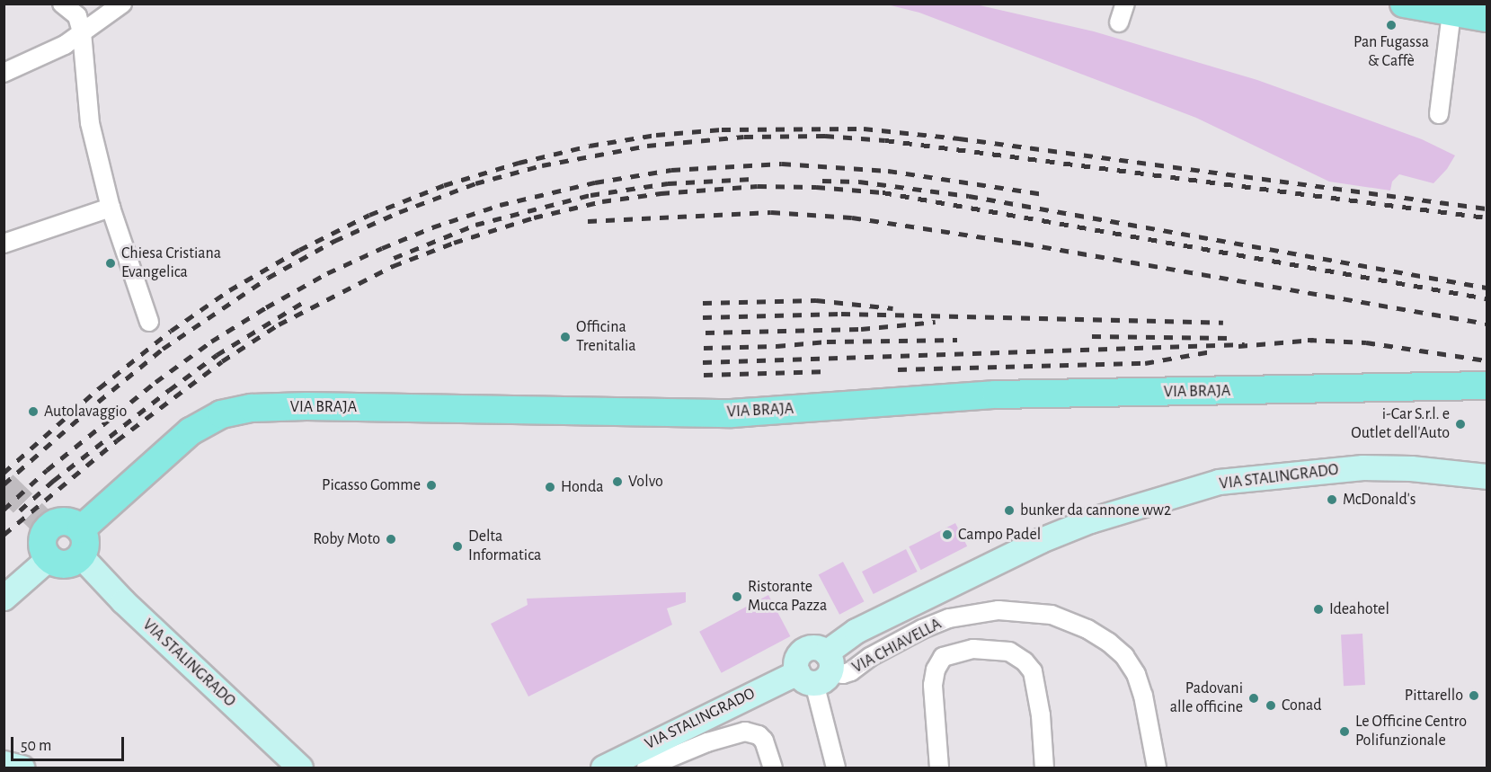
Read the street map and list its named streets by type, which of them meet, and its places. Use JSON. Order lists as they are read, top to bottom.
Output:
{
  "streets": {
    "main road": ["VIA BRAJA"],
    "street": ["VIA STALINGRADO", "VIA CHIAVELLA"]
  },
  "crossings": [
    ["VIA BRAJA", "VIA STALINGRADO"],
    ["VIA STALINGRADO", "VIA CHIAVELLA"]
  ],
  "places": [
    "Pan Fugassa & Caffè",
    "Chiesa Cristiana Evangelica",
    "Officina Trenitalia",
    "Autolavaggio",
    "i-Car S.r.l. e Outlet dell'Auto",
    "Volvo",
    "Picasso Gomme",
    "Honda",
    "McDonald's",
    "bunker da cannone ww2",
    "Campo Padel",
    "Roby Moto",
    "Delta Informatica",
    "Ristorante Mucca Pazza",
    "Ideahotel",
    "Pittarello",
    "Padovani alle officine",
    "Conad",
    "Le Officine Centro Polifunzionale"
  ],
  "scale_bar": "50 m"
}
